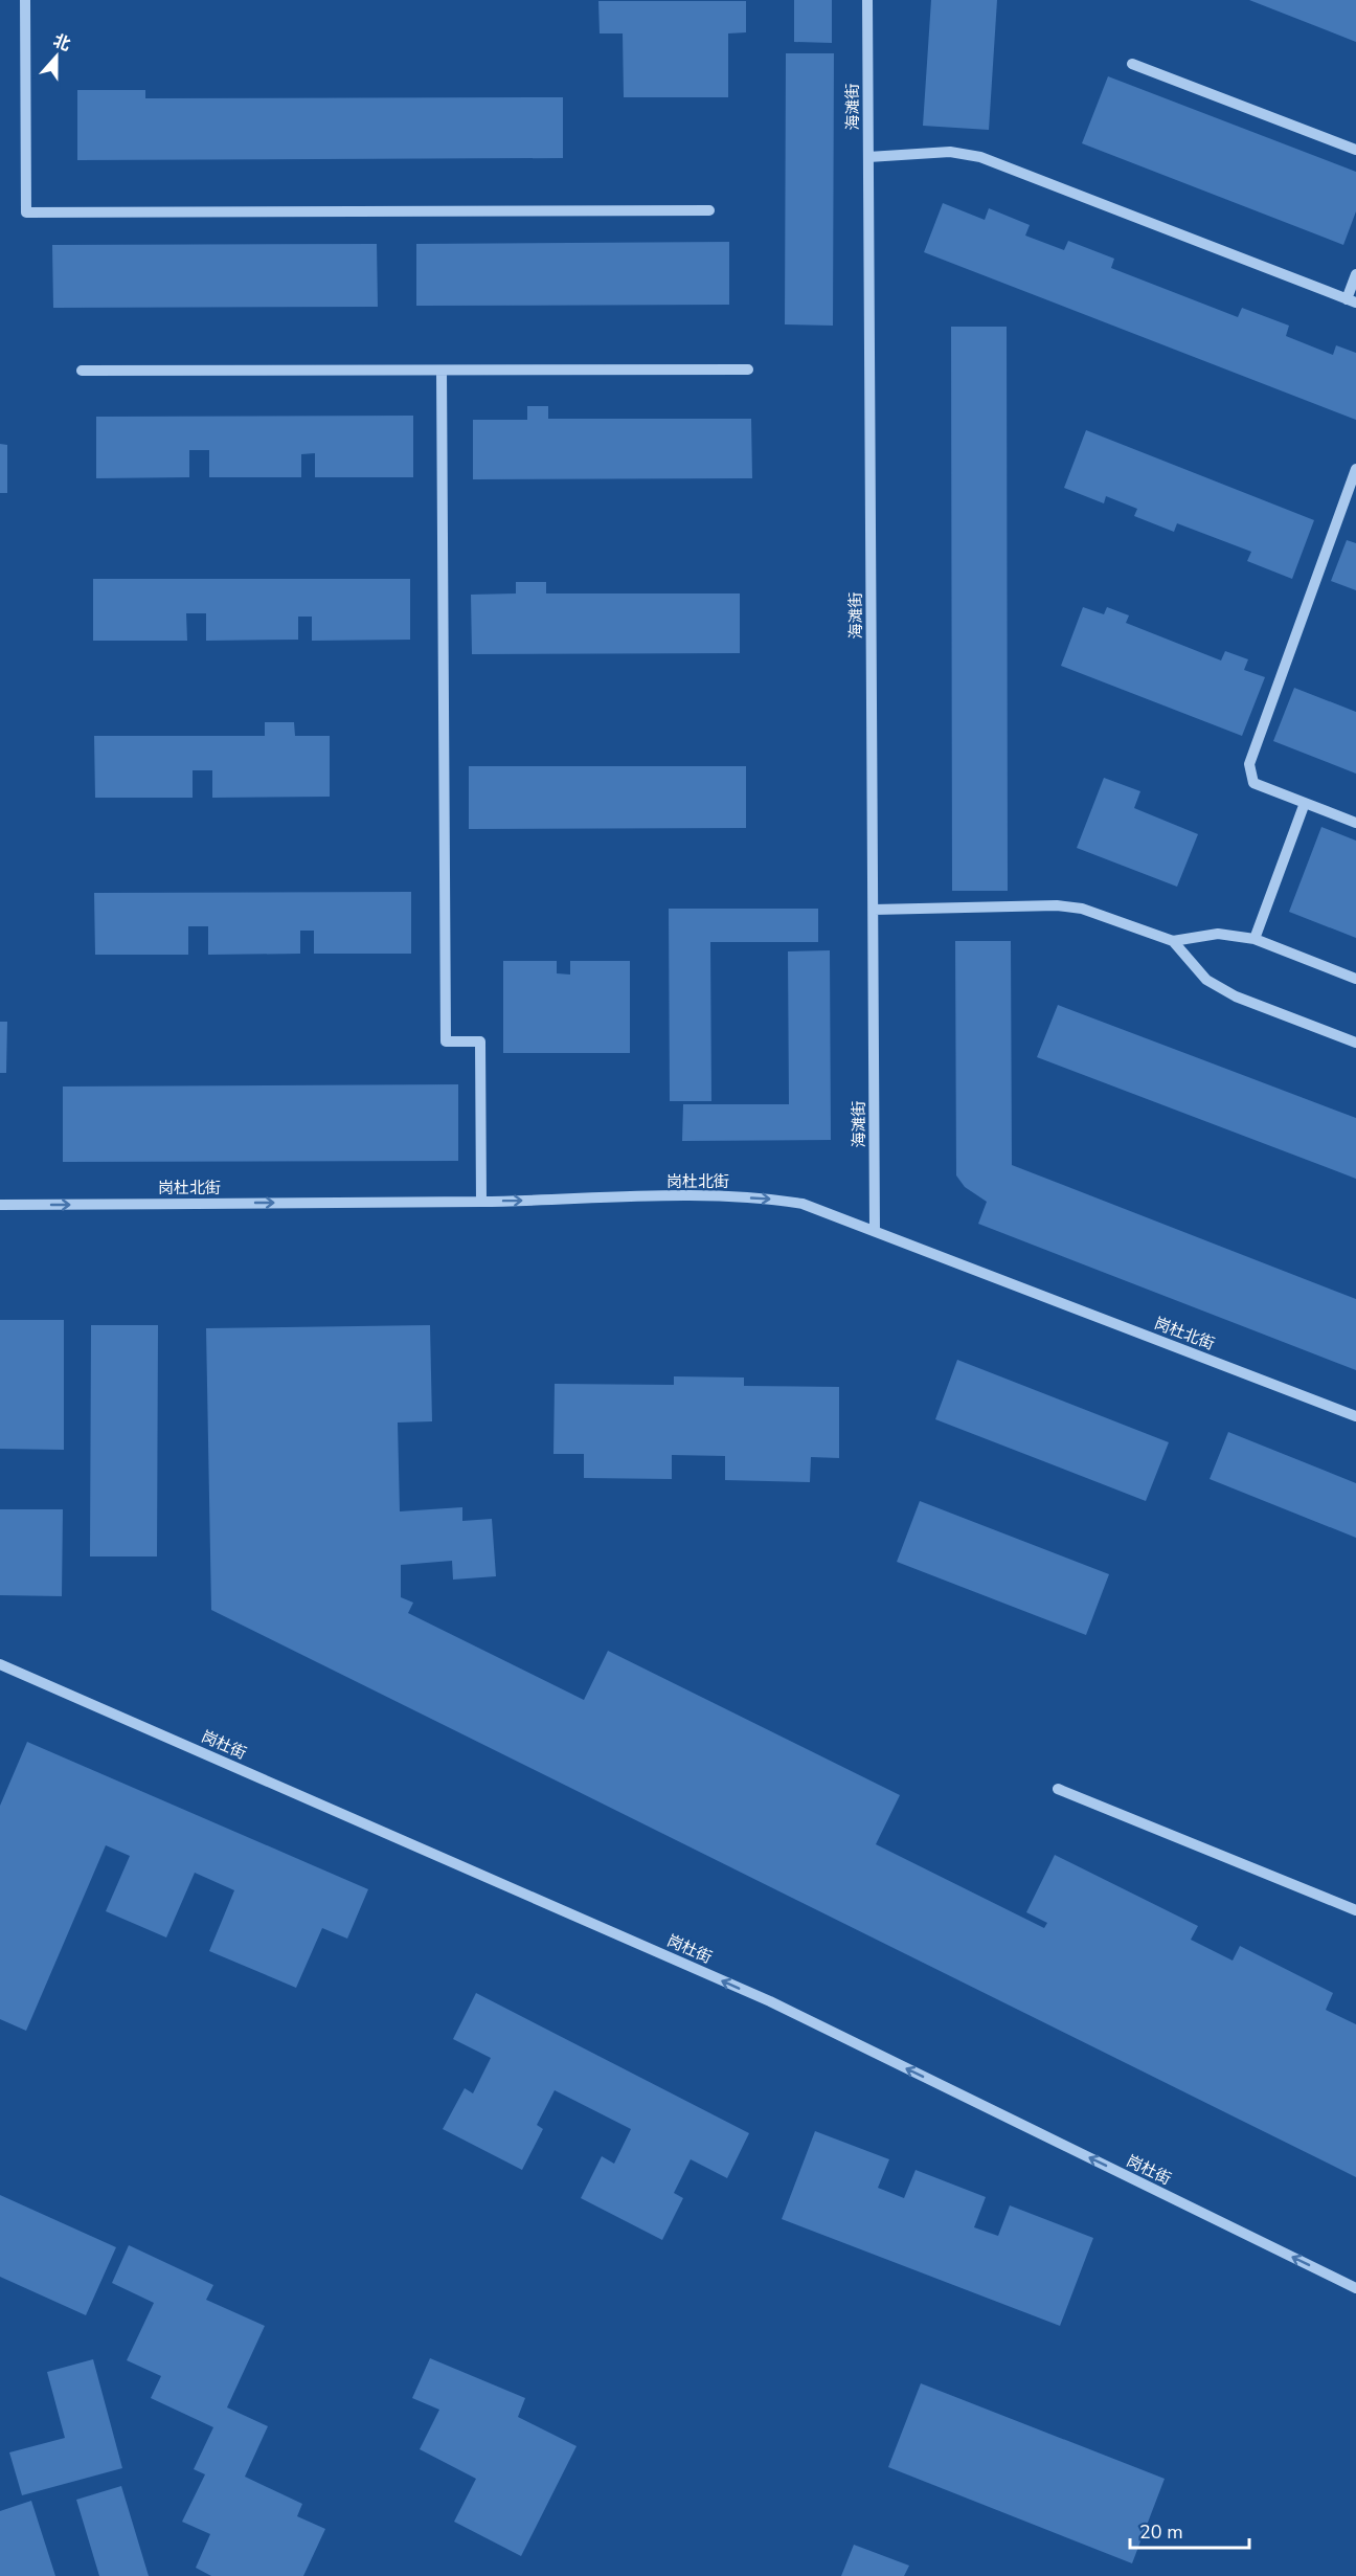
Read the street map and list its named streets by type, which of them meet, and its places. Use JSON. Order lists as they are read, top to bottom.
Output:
{
  "streets": {
    "street": ["海滩街", "岗杜北街", "岗杜街"]
  },
  "crossings": [
    ["海滩街", "岗杜北街"]
  ],
  "one_way": ["岗杜北街", "岗杜街"],
  "scale_bar": "20 m",
  "north": "top"
}
